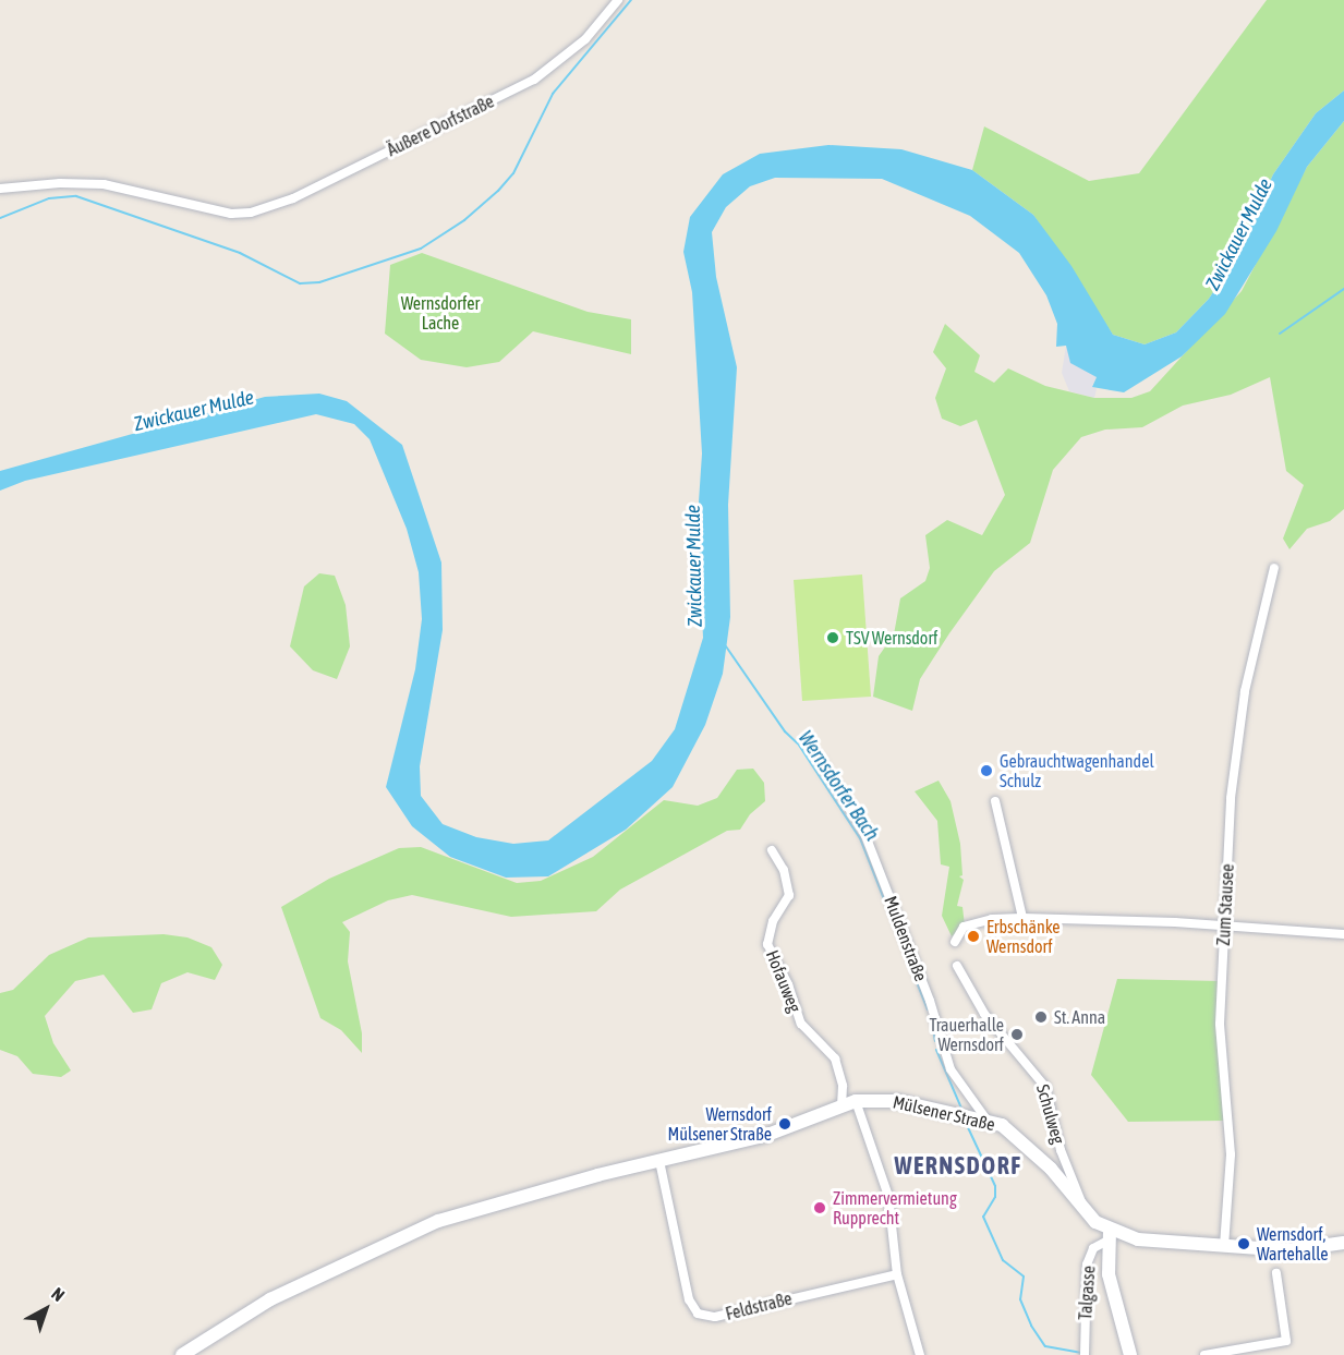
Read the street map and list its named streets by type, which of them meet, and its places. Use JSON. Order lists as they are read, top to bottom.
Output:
{
  "streets": {
    "street": [
      "Äußere Dorfstraße",
      "Zum Stausee",
      "Muldenstraße",
      "Hofauweg",
      "Mülsener Straße",
      "Schulweg",
      "Talgasse",
      "Feldstraße"
    ]
  },
  "crossings": [
    ["Zum Stausee", "Mülsener Straße"],
    ["Muldenstraße", "Mülsener Straße"],
    ["Hofauweg", "Mülsener Straße"],
    ["Mülsener Straße", "Schulweg"],
    ["Mülsener Straße", "Talgasse"],
    ["Mülsener Straße", "Feldstraße"]
  ],
  "districts": ["WERNSDORF"],
  "water": ["Zwickauer Mulde", "Wernsdorfer Bach"],
  "parks": ["Wernsdorfer Lache"],
  "places": [
    "TSV Wernsdorf",
    "Gebrauchtwagenhandel Schulz",
    "Erbschänke Wernsdorf",
    "St. Anna",
    "Trauerhalle Wernsdorf",
    "Wernsdorf Mülsener Straße",
    "Zimmervermietung Rupprecht",
    "Wernsdorf, Wartehalle"
  ],
  "north": "top right"
}
